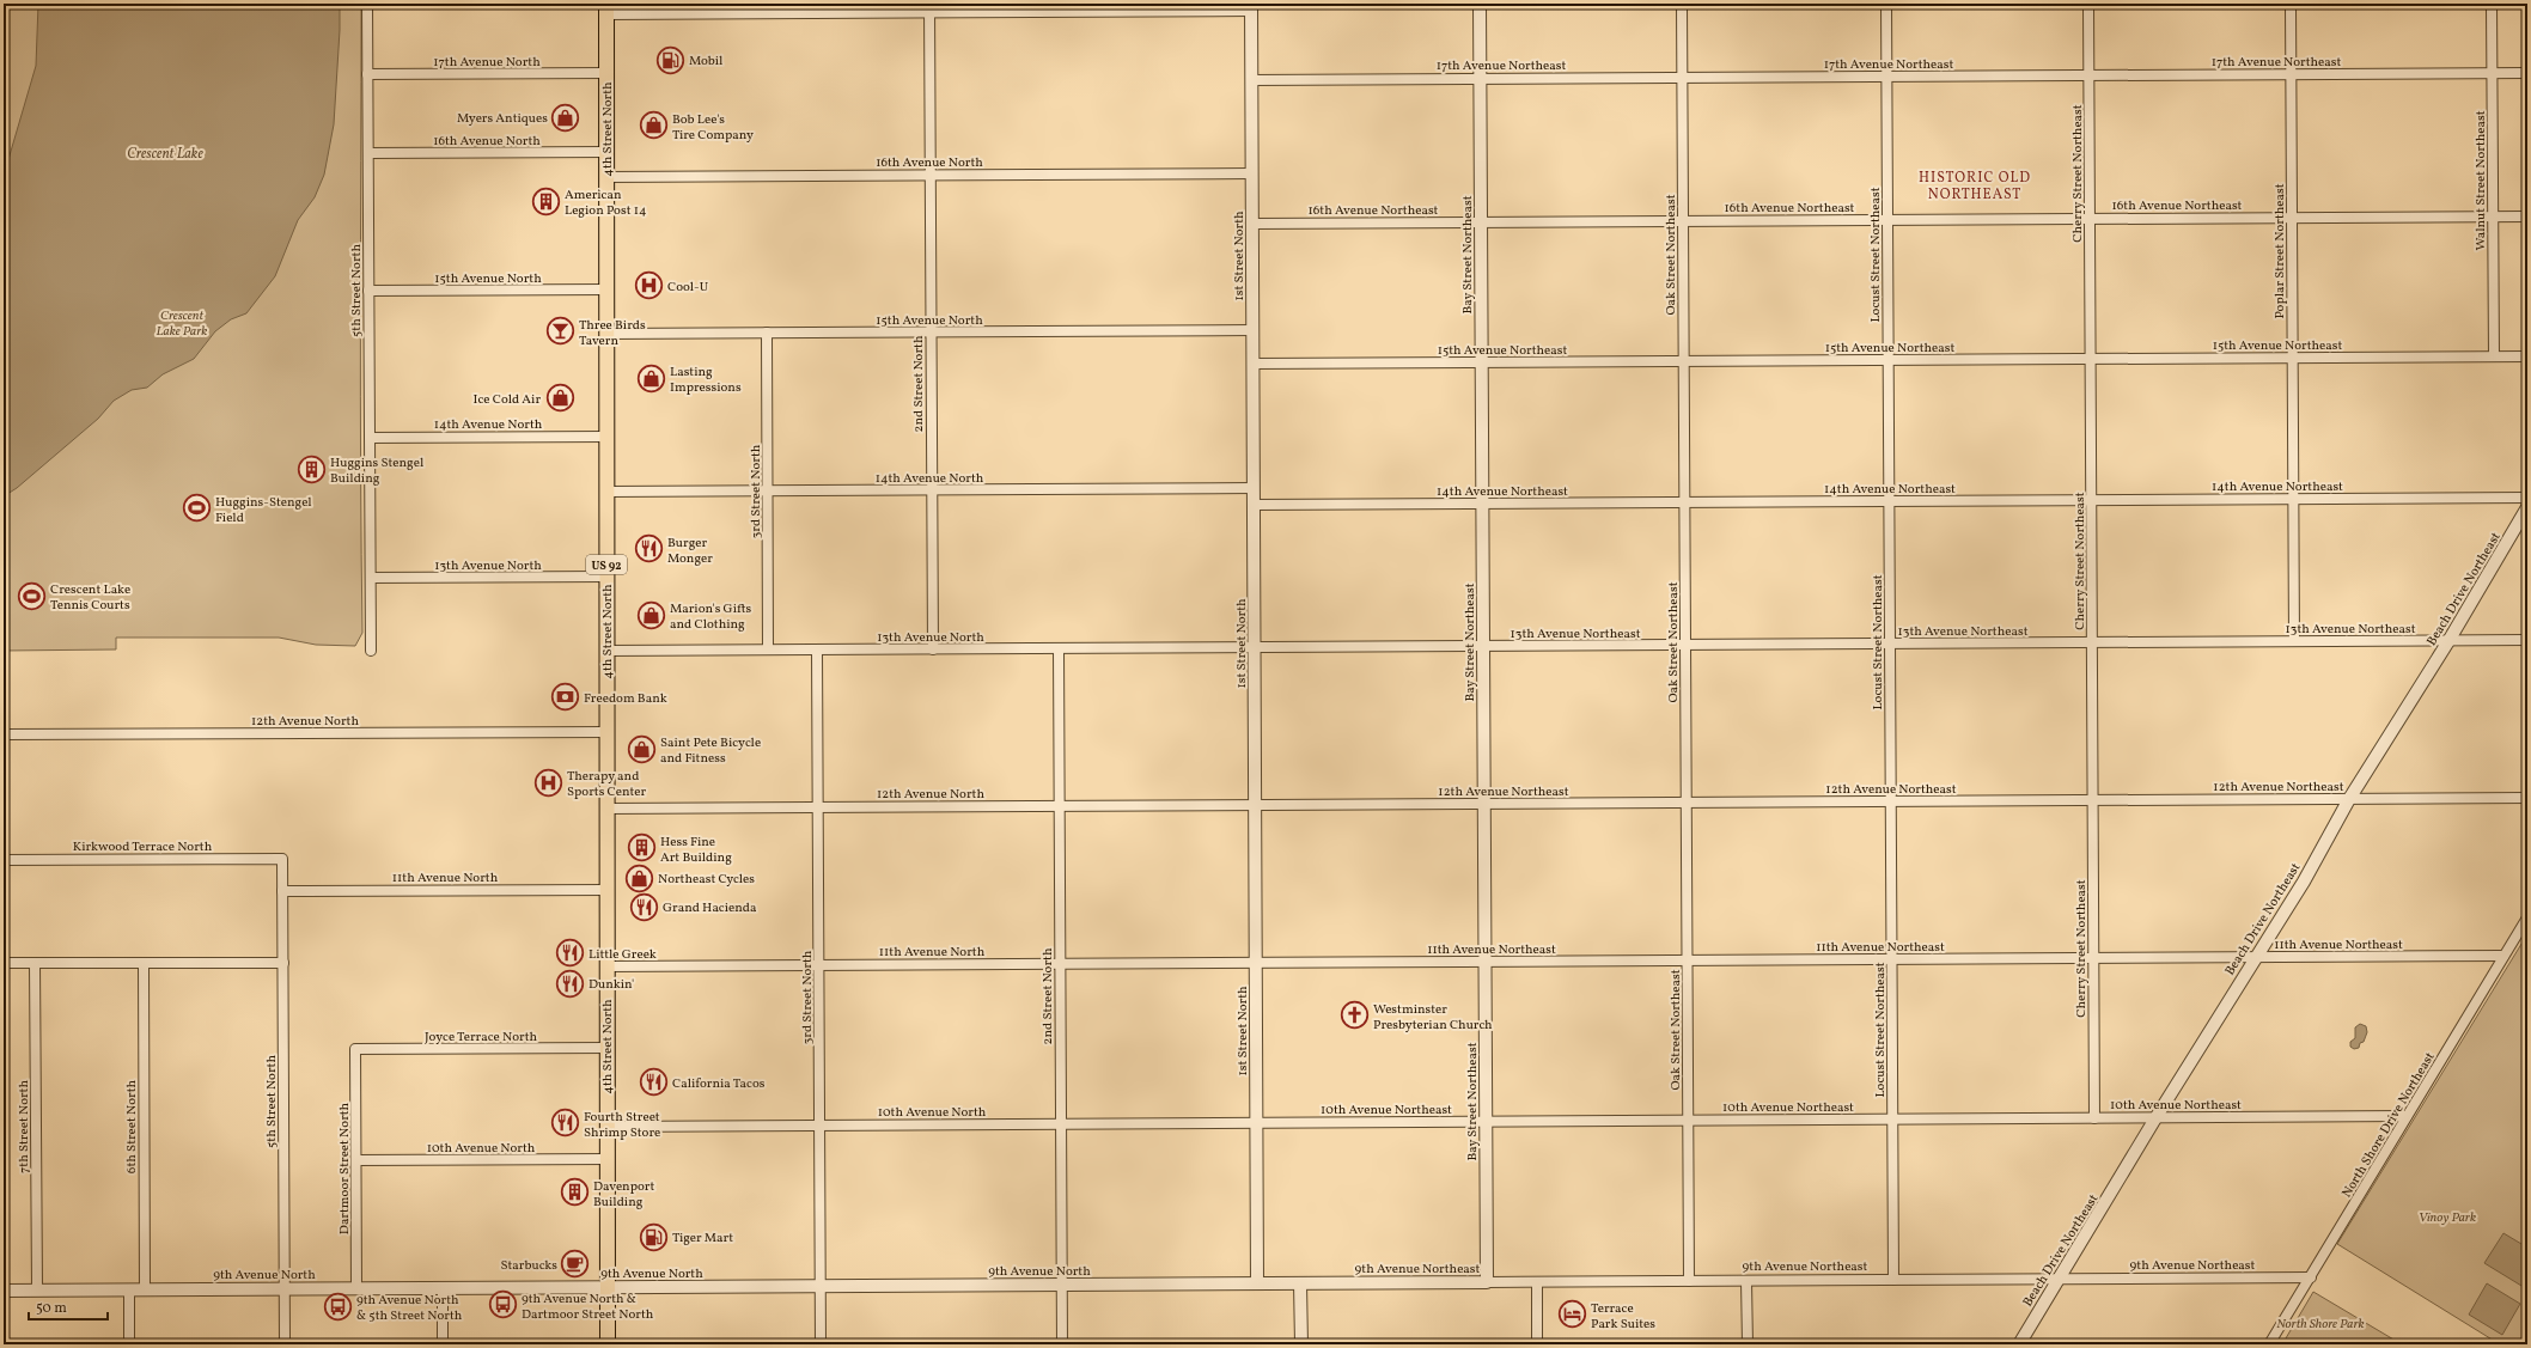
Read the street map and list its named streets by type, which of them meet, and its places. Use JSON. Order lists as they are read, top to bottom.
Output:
{
  "streets": {
    "main road": ["4th Street North", "US 92"],
    "street": [
      "17th Avenue North",
      "17th Avenue Northeast",
      "16th Avenue North",
      "Cherry Street Northeast",
      "Walnut Street Northeast",
      "16th Avenue Northeast",
      "Poplar Street Northeast",
      "Bay Street Northeast",
      "Oak Street Northeast",
      "Locust Street Northeast",
      "1st Street North",
      "15th Avenue North",
      "5th Street North",
      "15th Avenue Northeast",
      "2nd Street North",
      "14th Avenue North",
      "14th Avenue Northeast",
      "3rd Street North",
      "13th Avenue North",
      "Beach Drive Northeast",
      "13th Avenue Northeast",
      "12th Avenue North",
      "12th Avenue Northeast",
      "Kirkwood Terrace North",
      "11th Avenue North",
      "11th Avenue Northeast",
      "Joyce Terrace North",
      "10th Avenue Northeast",
      "10th Avenue North",
      "North Shore Drive Northeast",
      "7th Street North",
      "6th Street North",
      "Dartmoor Street North",
      "9th Avenue Northeast",
      "9th Avenue North"
    ]
  },
  "crossings": [
    ["17th Avenue North", "4th Street North"],
    ["17th Avenue North", "5th Street North"],
    ["17th Avenue Northeast", "Cherry Street Northeast"],
    ["17th Avenue Northeast", "Walnut Street Northeast"],
    ["17th Avenue Northeast", "Poplar Street Northeast"],
    ["17th Avenue Northeast", "Bay Street Northeast"],
    ["17th Avenue Northeast", "Oak Street Northeast"],
    ["17th Avenue Northeast", "Locust Street Northeast"],
    ["17th Avenue Northeast", "1st Street North"],
    ["4th Street North", "16th Avenue North"],
    ["4th Street North", "15th Avenue North"],
    ["4th Street North", "14th Avenue North"],
    ["4th Street North", "13th Avenue North"],
    ["4th Street North", "12th Avenue North"],
    ["4th Street North", "11th Avenue North"],
    ["4th Street North", "Joyce Terrace North"],
    ["4th Street North", "10th Avenue North"],
    ["4th Street North", "9th Avenue North"],
    ["16th Avenue North", "1st Street North"],
    ["16th Avenue North", "5th Street North"],
    ["16th Avenue North", "2nd Street North"],
    ["Cherry Street Northeast", "16th Avenue Northeast"],
    ["Cherry Street Northeast", "15th Avenue Northeast"],
    ["Cherry Street Northeast", "14th Avenue Northeast"],
    ["Cherry Street Northeast", "13th Avenue Northeast"],
    ["Cherry Street Northeast", "12th Avenue Northeast"],
    ["Cherry Street Northeast", "11th Avenue Northeast"],
    ["Cherry Street Northeast", "10th Avenue Northeast"],
    ["Walnut Street Northeast", "16th Avenue Northeast"],
    ["Walnut Street Northeast", "15th Avenue Northeast"],
    ["16th Avenue Northeast", "Poplar Street Northeast"],
    ["16th Avenue Northeast", "Bay Street Northeast"],
    ["16th Avenue Northeast", "Oak Street Northeast"],
    ["16th Avenue Northeast", "Locust Street Northeast"],
    ["16th Avenue Northeast", "1st Street North"],
    ["Poplar Street Northeast", "15th Avenue Northeast"],
    ["Poplar Street Northeast", "14th Avenue Northeast"],
    ["Poplar Street Northeast", "13th Avenue Northeast"],
    ["Bay Street Northeast", "15th Avenue Northeast"],
    ["Bay Street Northeast", "14th Avenue Northeast"],
    ["Bay Street Northeast", "13th Avenue Northeast"],
    ["Bay Street Northeast", "12th Avenue Northeast"],
    ["Bay Street Northeast", "11th Avenue Northeast"],
    ["Bay Street Northeast", "10th Avenue Northeast"],
    ["Bay Street Northeast", "9th Avenue Northeast"],
    ["Oak Street Northeast", "15th Avenue Northeast"],
    ["Oak Street Northeast", "14th Avenue Northeast"],
    ["Oak Street Northeast", "13th Avenue Northeast"],
    ["Oak Street Northeast", "12th Avenue Northeast"],
    ["Oak Street Northeast", "11th Avenue Northeast"],
    ["Oak Street Northeast", "10th Avenue Northeast"],
    ["Oak Street Northeast", "9th Avenue Northeast"],
    ["Locust Street Northeast", "15th Avenue Northeast"],
    ["Locust Street Northeast", "14th Avenue Northeast"],
    ["Locust Street Northeast", "13th Avenue Northeast"],
    ["Locust Street Northeast", "12th Avenue Northeast"],
    ["Locust Street Northeast", "11th Avenue Northeast"],
    ["Locust Street Northeast", "10th Avenue Northeast"],
    ["Locust Street Northeast", "9th Avenue Northeast"],
    ["1st Street North", "15th Avenue North"],
    ["1st Street North", "15th Avenue Northeast"],
    ["1st Street North", "14th Avenue North"],
    ["1st Street North", "14th Avenue Northeast"],
    ["1st Street North", "13th Avenue North"],
    ["1st Street North", "13th Avenue Northeast"],
    ["1st Street North", "12th Avenue North"],
    ["1st Street North", "12th Avenue Northeast"],
    ["1st Street North", "11th Avenue North"],
    ["1st Street North", "11th Avenue Northeast"],
    ["1st Street North", "10th Avenue Northeast"],
    ["1st Street North", "10th Avenue North"],
    ["1st Street North", "9th Avenue North"],
    ["15th Avenue North", "5th Street North"],
    ["15th Avenue North", "2nd Street North"],
    ["15th Avenue North", "3rd Street North"],
    ["5th Street North", "14th Avenue North"],
    ["5th Street North", "13th Avenue North"],
    ["5th Street North", "Kirkwood Terrace North"],
    ["5th Street North", "11th Avenue North"],
    ["5th Street North", "9th Avenue North"],
    ["2nd Street North", "14th Avenue North"],
    ["2nd Street North", "13th Avenue North"],
    ["2nd Street North", "12th Avenue North"],
    ["2nd Street North", "11th Avenue North"],
    ["2nd Street North", "10th Avenue North"],
    ["2nd Street North", "9th Avenue North"],
    ["14th Avenue North", "3rd Street North"],
    ["3rd Street North", "13th Avenue North"],
    ["3rd Street North", "12th Avenue North"],
    ["3rd Street North", "11th Avenue North"],
    ["3rd Street North", "10th Avenue North"],
    ["3rd Street North", "9th Avenue North"],
    ["13th Avenue North", "13th Avenue Northeast"],
    ["Beach Drive Northeast", "13th Avenue Northeast"],
    ["Beach Drive Northeast", "12th Avenue Northeast"],
    ["Beach Drive Northeast", "11th Avenue Northeast"],
    ["Beach Drive Northeast", "10th Avenue Northeast"],
    ["Beach Drive Northeast", "9th Avenue Northeast"],
    ["12th Avenue North", "12th Avenue Northeast"],
    ["11th Avenue North", "11th Avenue Northeast"],
    ["11th Avenue Northeast", "North Shore Drive Northeast"],
    ["Joyce Terrace North", "Dartmoor Street North"],
    ["10th Avenue Northeast", "10th Avenue North"],
    ["10th Avenue Northeast", "North Shore Drive Northeast"],
    ["10th Avenue North", "Dartmoor Street North"],
    ["North Shore Drive Northeast", "9th Avenue Northeast"],
    ["7th Street North", "9th Avenue North"],
    ["6th Street North", "9th Avenue North"],
    ["Dartmoor Street North", "9th Avenue North"],
    ["9th Avenue Northeast", "9th Avenue North"]
  ],
  "districts": ["HISTORIC OLD NORTHEAST"],
  "water": ["Crescent Lake"],
  "parks": ["Crescent Lake Park", "Vinoy Park", "North Shore Park"],
  "places": {
    "fuel station": ["Mobil", "Tiger Mart"],
    "shop": [
      "Myers Antiques",
      "Bob Lee's Tire Company",
      "Lasting Impressions",
      "Ice Cold Air",
      "Marion's Gifts and Clothing",
      "Saint Pete Bicycle and Fitness",
      "Northeast Cycles"
    ],
    "building": [
      "American Legion Post 14",
      "Huggins Stengel Building",
      "Hess Fine Art Building",
      "Davenport Building"
    ],
    "hospital": ["Cool-U", "Therapy and Sports Center"],
    "bar": ["Three Birds Tavern"],
    "sports": ["Huggins-Stengel Field", "Crescent Lake Tennis Courts"],
    "restaurant": [
      "Burger Monger",
      "Grand Hacienda",
      "Little Greek",
      "Dunkin'",
      "California Tacos",
      "Fourth Street Shrimp Store"
    ],
    "bank": ["Freedom Bank"],
    "church": ["Westminster Presbyterian Church"],
    "cafe": ["Starbucks"],
    "bus stop": ["9th Avenue North & Dartmoor Street North", "9th Avenue North & 5th Street North"],
    "hotel": ["Terrace Park Suites"]
  },
  "scale_bar": "50 m"
}
